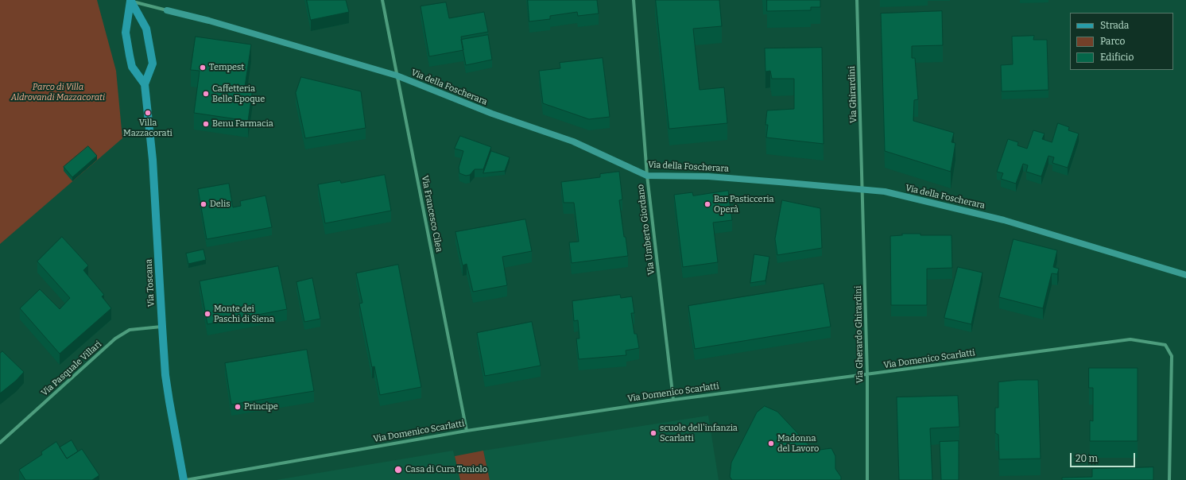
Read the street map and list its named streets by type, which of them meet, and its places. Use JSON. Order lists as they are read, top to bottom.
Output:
{
  "streets": {
    "main road": ["Via Toscana"],
    "street": [
      "Via della Foscherara",
      "Via Ghirardini",
      "Via Francesco Cilea",
      "Via Umberto Giordano",
      "Via Gherardo Ghirardini",
      "Via Domenico Scarlatti",
      "Via Pasquale Villari"
    ]
  },
  "crossings": [
    ["Via della Foscherara", "Via Ghirardini"],
    ["Via della Foscherara", "Via Francesco Cilea"],
    ["Via della Foscherara", "Via Umberto Giordano"],
    ["Via della Foscherara", "Via Toscana"],
    ["Via della Foscherara", "Via Gherardo Ghirardini"],
    ["Via Ghirardini", "Via Gherardo Ghirardini"],
    ["Via Francesco Cilea", "Via Domenico Scarlatti"],
    ["Via Umberto Giordano", "Via Domenico Scarlatti"],
    ["Via Toscana", "Via Domenico Scarlatti"],
    ["Via Toscana", "Via Pasquale Villari"],
    ["Via Gherardo Ghirardini", "Via Domenico Scarlatti"]
  ],
  "parks": ["Parco di Villa Aldrovandi Mazzacorati"],
  "places": [
    "Tempest",
    "Caffetteria Belle Epoque",
    "Villa Mazzacorati",
    "Benu Farmacia",
    "Delis",
    "Bar Pasticceria Operà",
    "Monte dei Paschi di Siena",
    "Principe",
    "scuole dell'infanzia Scarlatti",
    "Madonna del Lavoro",
    "Casa di Cura Toniolo"
  ],
  "legend": ["Strada", "Parco", "Edificio"],
  "scale_bar": "20 m"
}
